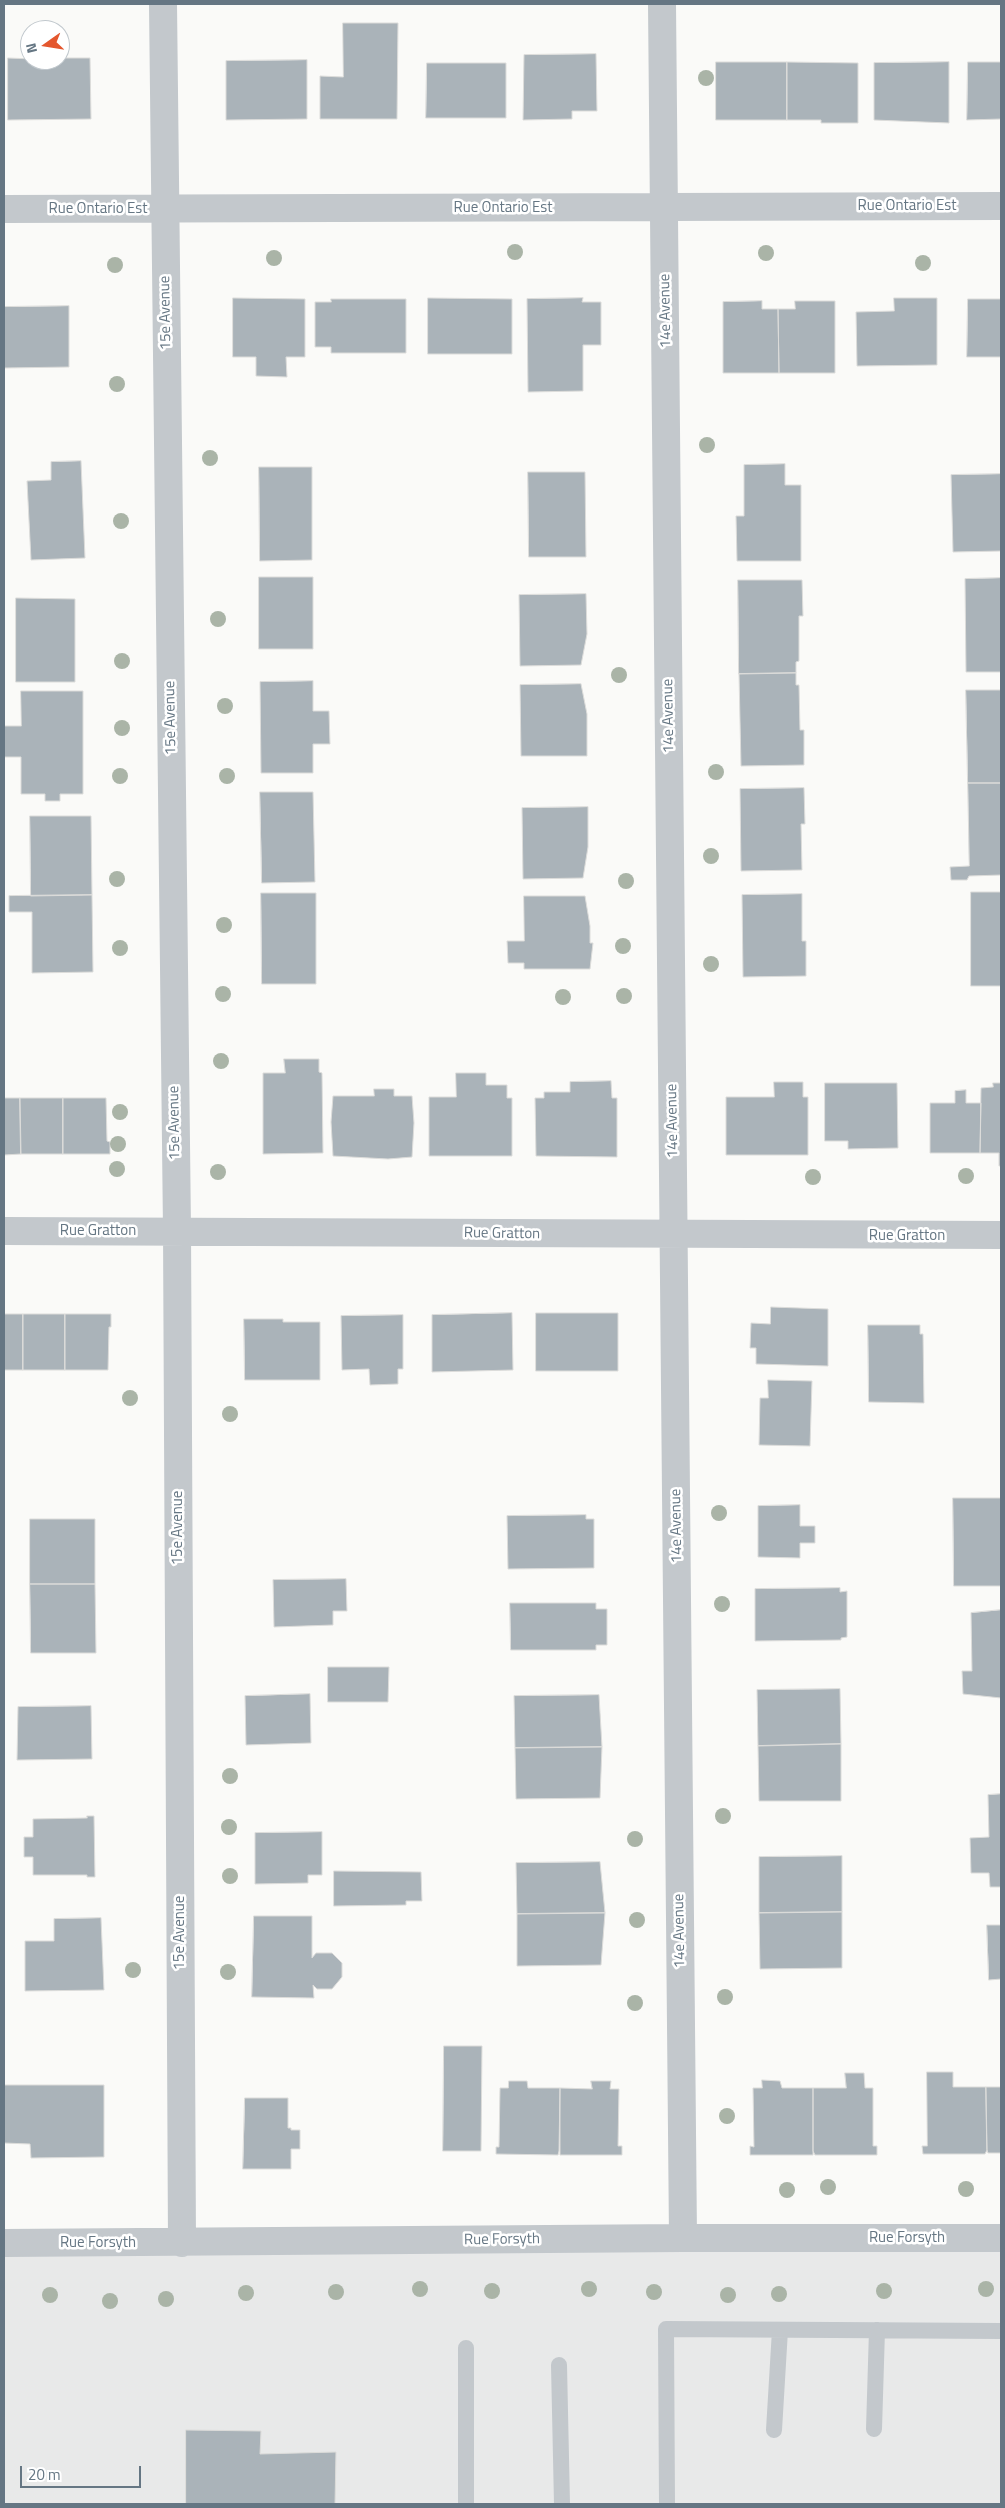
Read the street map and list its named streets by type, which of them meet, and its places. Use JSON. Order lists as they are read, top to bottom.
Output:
{
  "streets": {
    "street": [
      "Rue Ontario Est",
      "14e Avenue",
      "15e Avenue",
      "Rue Gratton",
      "Rue Forsyth"
    ]
  },
  "crossings": [
    ["Rue Ontario Est", "14e Avenue"],
    ["Rue Ontario Est", "15e Avenue"],
    ["14e Avenue", "Rue Gratton"],
    ["14e Avenue", "Rue Forsyth"],
    ["15e Avenue", "Rue Gratton"],
    ["15e Avenue", "Rue Forsyth"]
  ],
  "scale_bar": "20 m",
  "north": "left"
}
